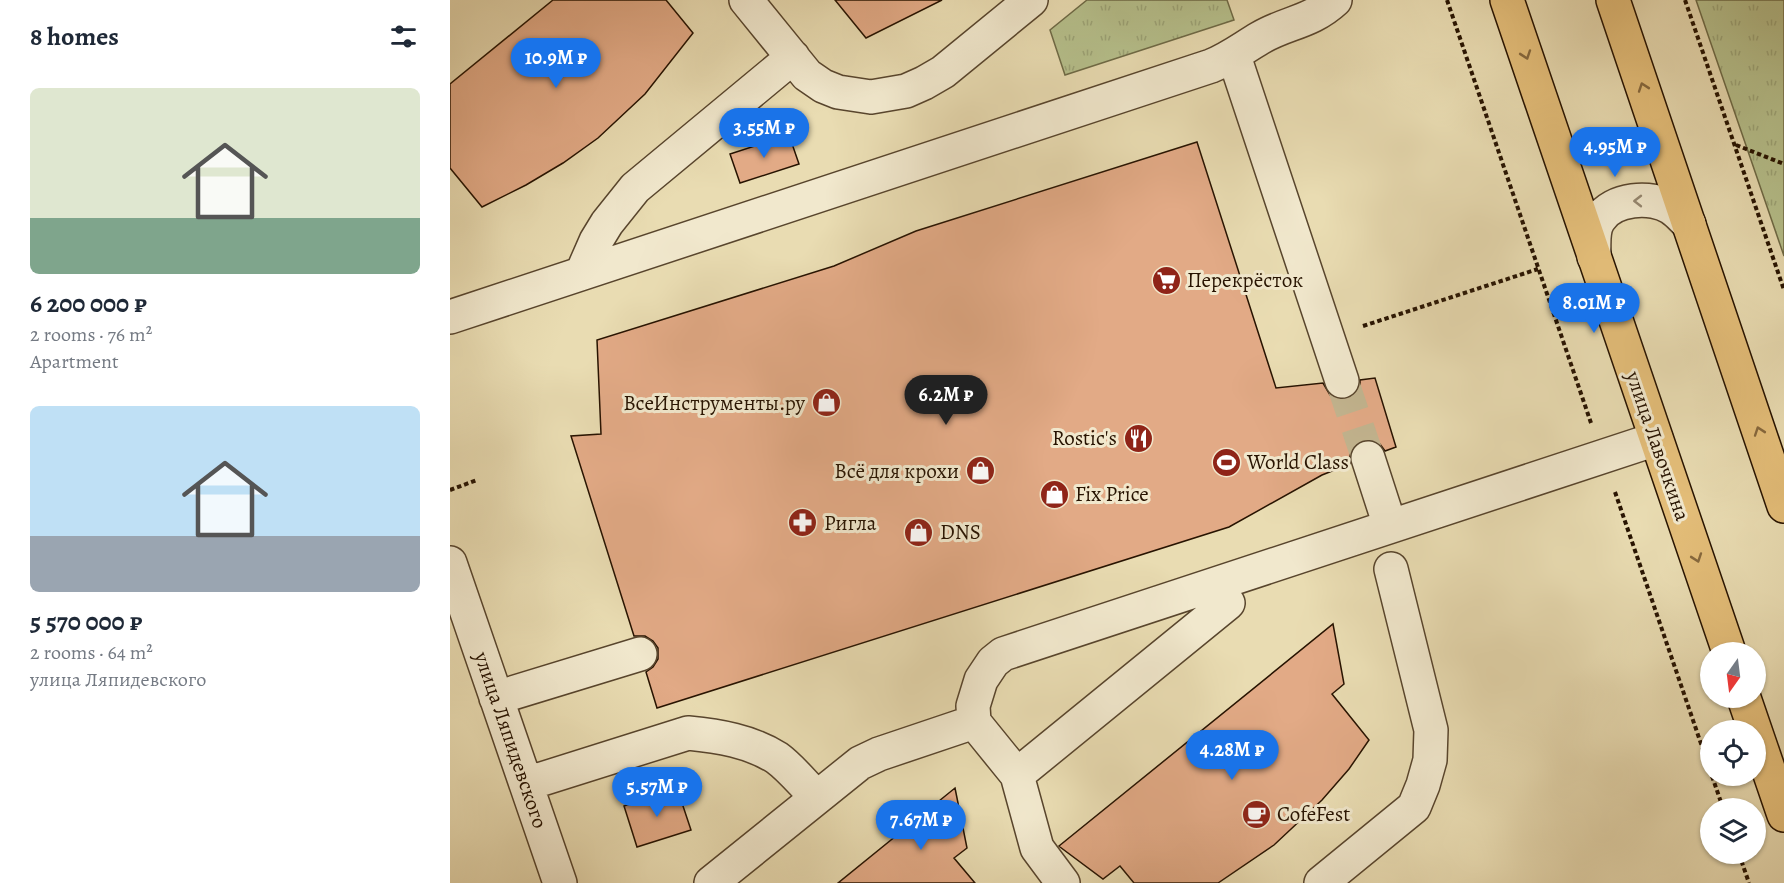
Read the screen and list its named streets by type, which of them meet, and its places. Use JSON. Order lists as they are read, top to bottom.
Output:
{
  "streets": {
    "main road": ["улица Лавочкина"],
    "street": ["улица Ляпидевского"]
  },
  "places": {
    "supermarket": ["Перекрёсток"],
    "shop": [
      "ВсеИнструменты.ру",
      "Всё для крохи",
      "Fix Price",
      "DNS"
    ],
    "restaurant": ["Rostic's"],
    "sports": ["World Class"],
    "pharmacy": ["Ригла"],
    "cafe": ["CofeFest"]
  },
  "north": "bottom",
  "page": {
    "heading": "8 homes",
    "price": [
      "10.9M ₽",
      "3.55M ₽",
      "4.95M ₽",
      "8.01M ₽",
      "6.2M ₽",
      "4.28M ₽",
      "5.57M ₽",
      "7.67M ₽"
    ],
    "list": [
      {
        "name": "6 200 000 ₽",
        "note": "2 rooms · 76 m² · Apartment"
      },
      {
        "name": "5 570 000 ₽",
        "note": "2 rooms · 64 m² · улица Ляпидевского"
      }
    ]
  }
}
